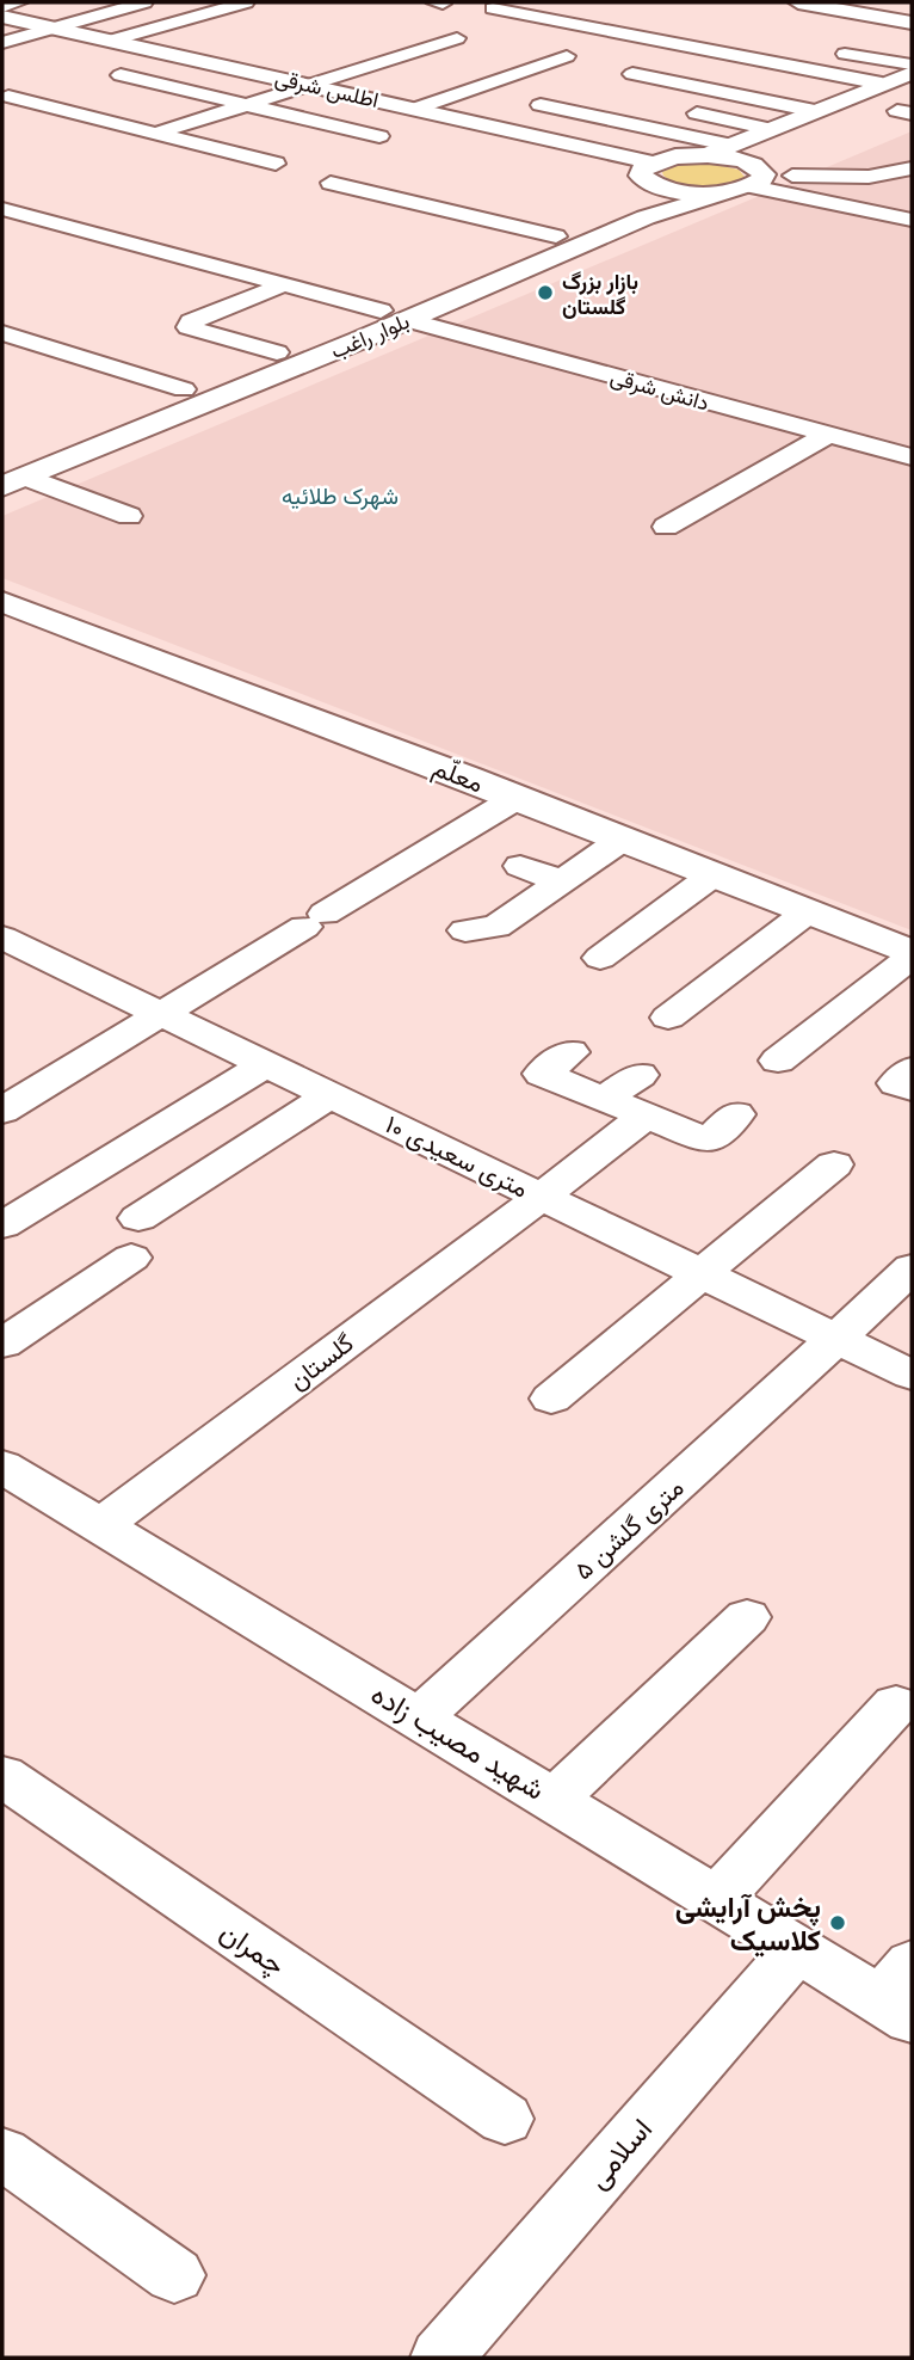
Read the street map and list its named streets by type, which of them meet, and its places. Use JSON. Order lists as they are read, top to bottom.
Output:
{
  "streets": {
    "street": [
      "اطلس شرقی",
      "بلوار راغب",
      "دانش شرقی",
      "معلّم",
      "۱۰ متری سعیدی",
      "گلستان",
      "۵ متری گلشن",
      "شهید مصیب زاده",
      "چمران",
      "اسلامی"
    ]
  },
  "crossings": [
    ["اطلس شرقی", "بلوار راغب"],
    ["بلوار راغب", "دانش شرقی"],
    ["۱۰ متری سعیدی", "گلستان"],
    ["۱۰ متری سعیدی", "۵ متری گلشن"],
    ["گلستان", "شهید مصیب زاده"],
    ["۵ متری گلشن", "شهید مصیب زاده"],
    ["شهید مصیب زاده", "اسلامی"]
  ],
  "districts": ["شهرک طلائیه"],
  "places": ["بازار بزرگ گلستان", "پخش آرایشی کلاسیک"]
}
